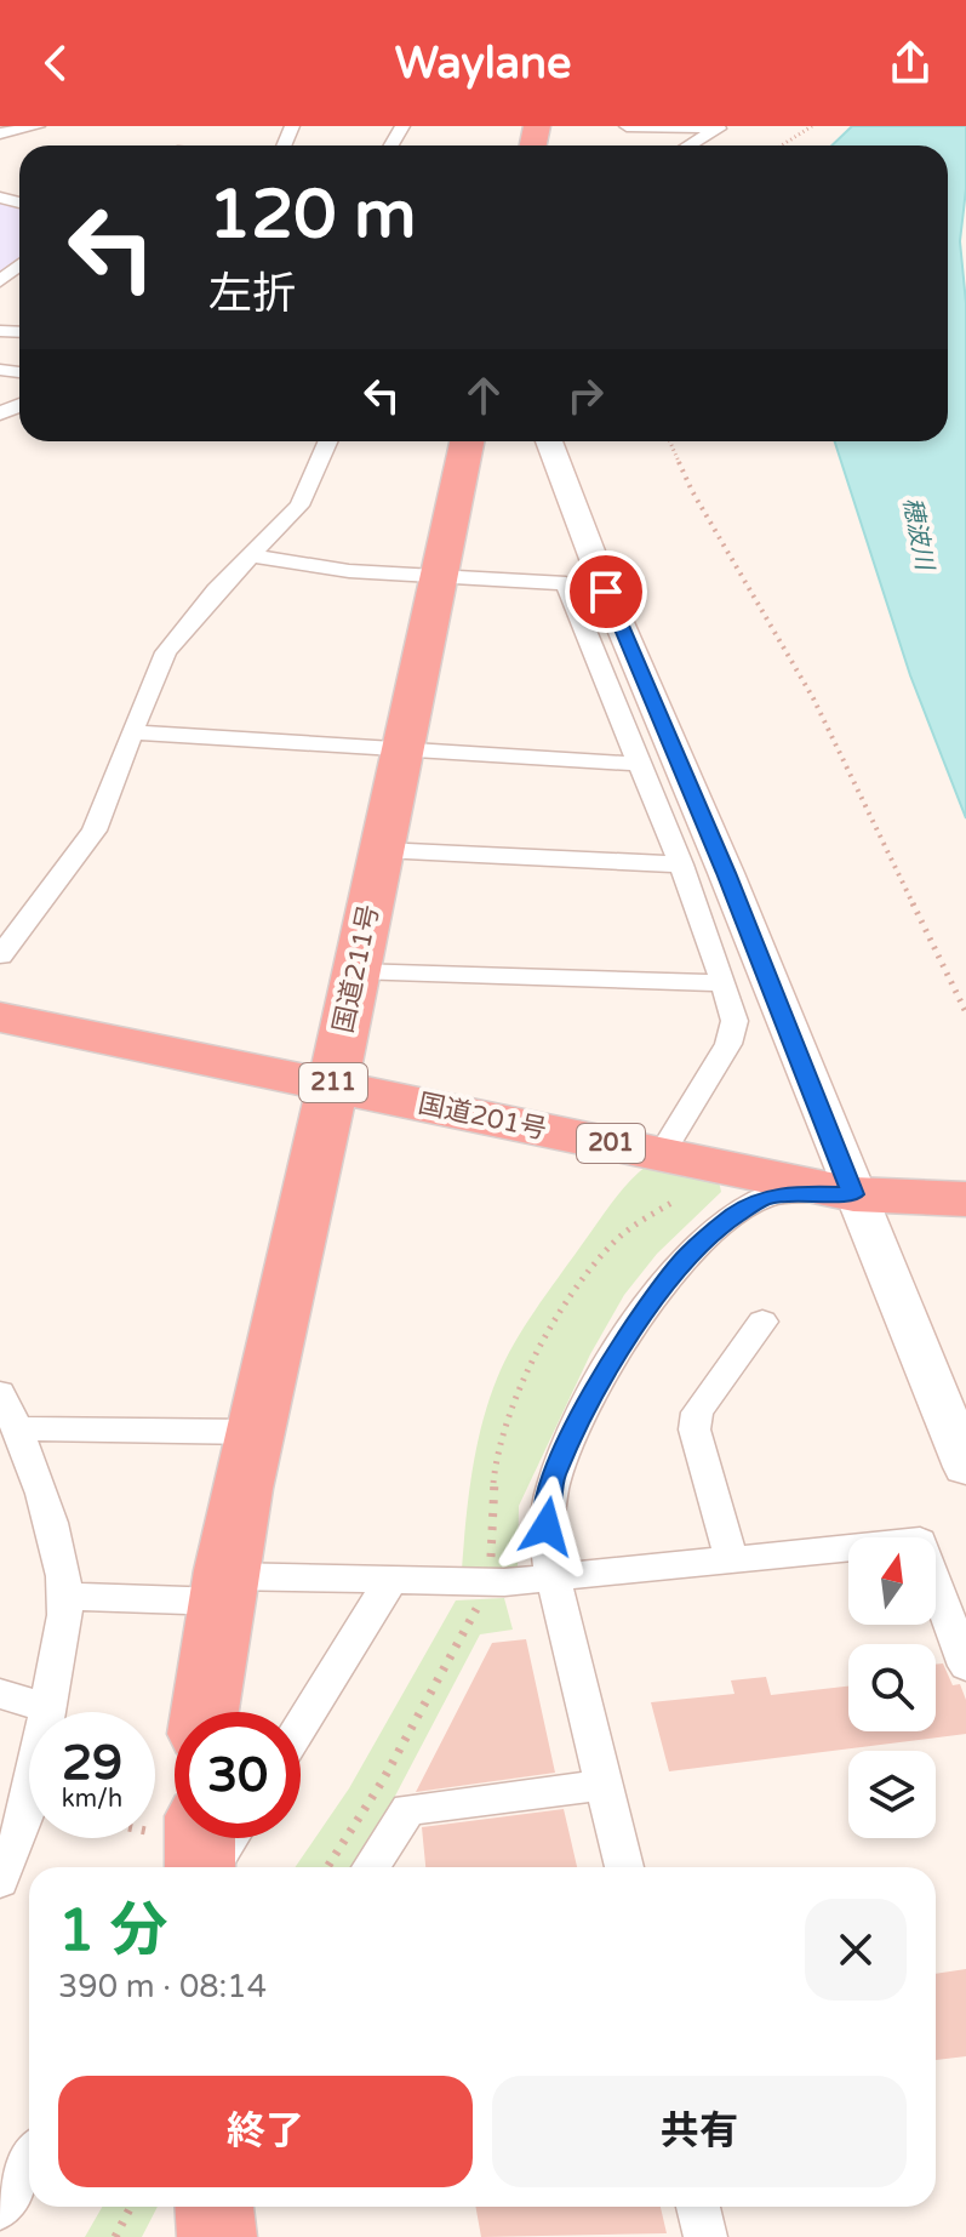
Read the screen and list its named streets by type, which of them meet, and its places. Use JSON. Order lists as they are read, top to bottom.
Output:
{
  "streets": {
    "highway": [
      "国道211号",
      "211",
      "国道201号",
      "201"
    ]
  },
  "crossings": [
    ["国道211号", "国道201号"]
  ],
  "water": ["穂波川"],
  "north": "top",
  "page": {
    "header": "Waylane",
    "turn": ["120 m", "左折"],
    "speed": "29 km/h",
    "limit": "30",
    "heading": ["1 分", "390 m · 08:14"],
    "buttons": ["終了", "共有"]
  }
}
